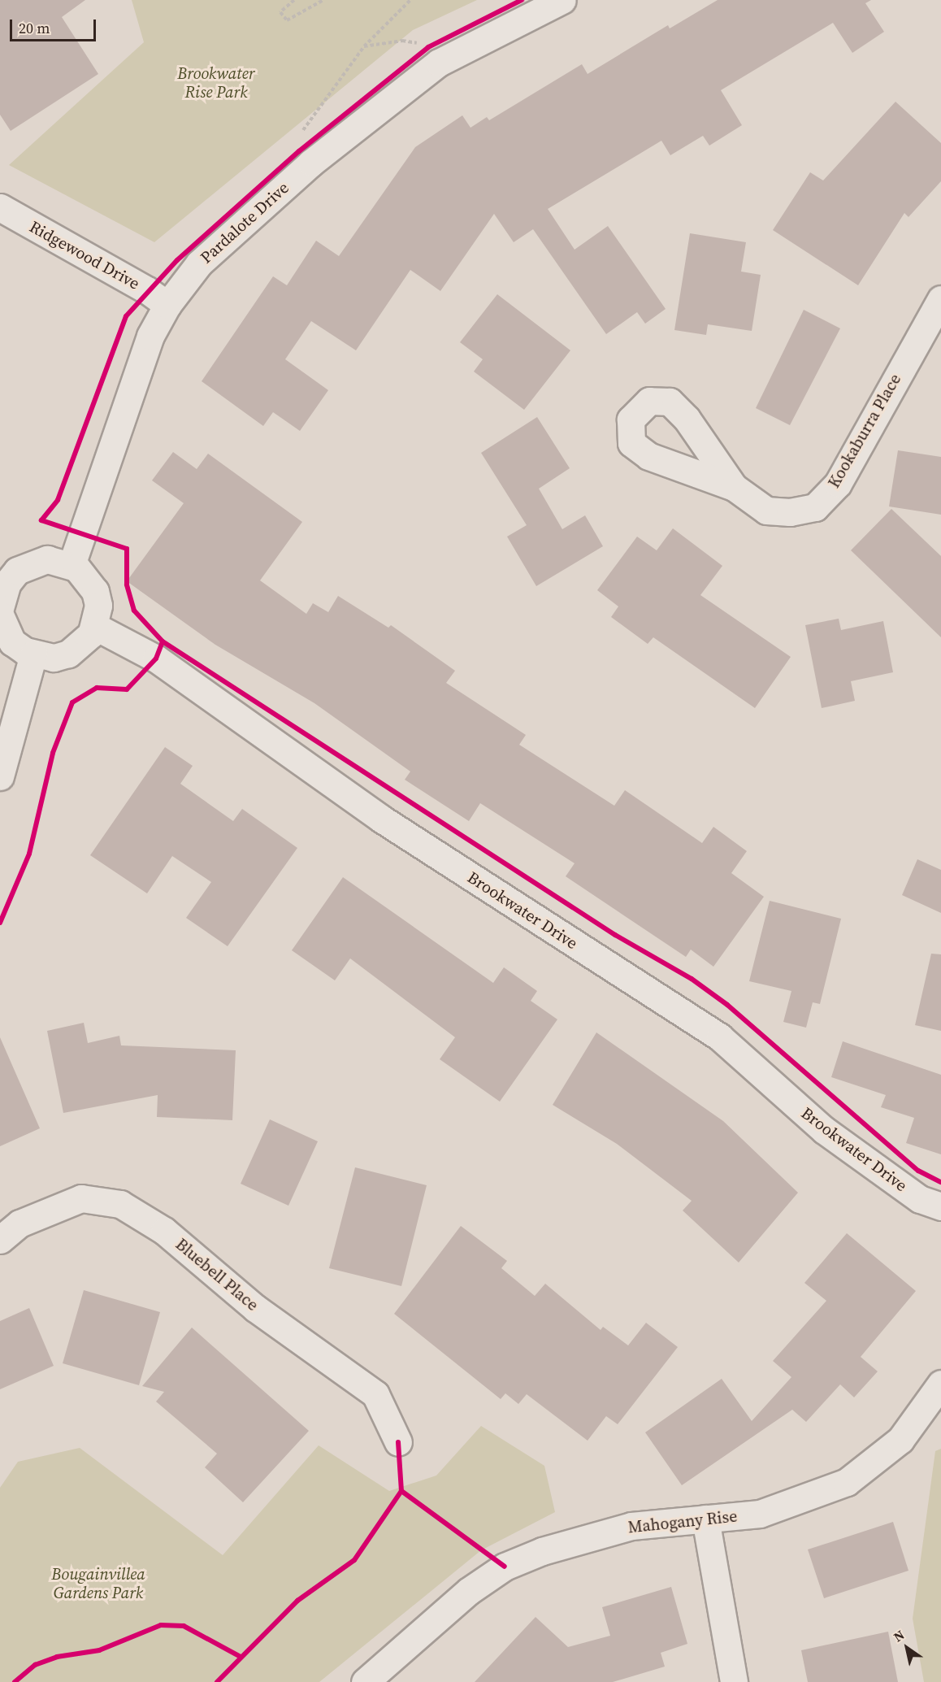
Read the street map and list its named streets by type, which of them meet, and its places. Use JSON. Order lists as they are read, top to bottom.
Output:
{
  "streets": {
    "street": [
      "Pardalote Drive",
      "Ridgewood Drive",
      "Kookaburra Place",
      "Brookwater Drive",
      "Bluebell Place",
      "Mahogany Rise"
    ]
  },
  "crossings": [
    ["Pardalote Drive", "Ridgewood Drive"],
    ["Pardalote Drive", "Brookwater Drive"]
  ],
  "parks": ["Brookwater Rise Park", "Bougainvillea Gardens Park"],
  "scale_bar": "20 m",
  "north": "top left"
}
